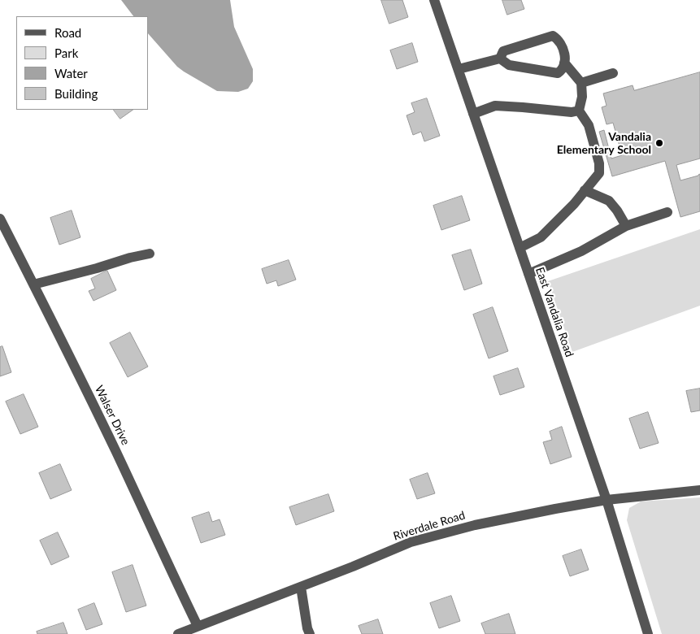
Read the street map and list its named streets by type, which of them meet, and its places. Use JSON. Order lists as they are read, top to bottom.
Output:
{
  "streets": {
    "street": ["East Vandalia Road", "Walser Drive", "Riverdale Road"]
  },
  "crossings": [
    ["East Vandalia Road", "Riverdale Road"],
    ["Walser Drive", "Riverdale Road"]
  ],
  "places": ["Vandalia Elementary School"],
  "legend": [
    "Road",
    "Park",
    "Water",
    "Building"
  ]
}
